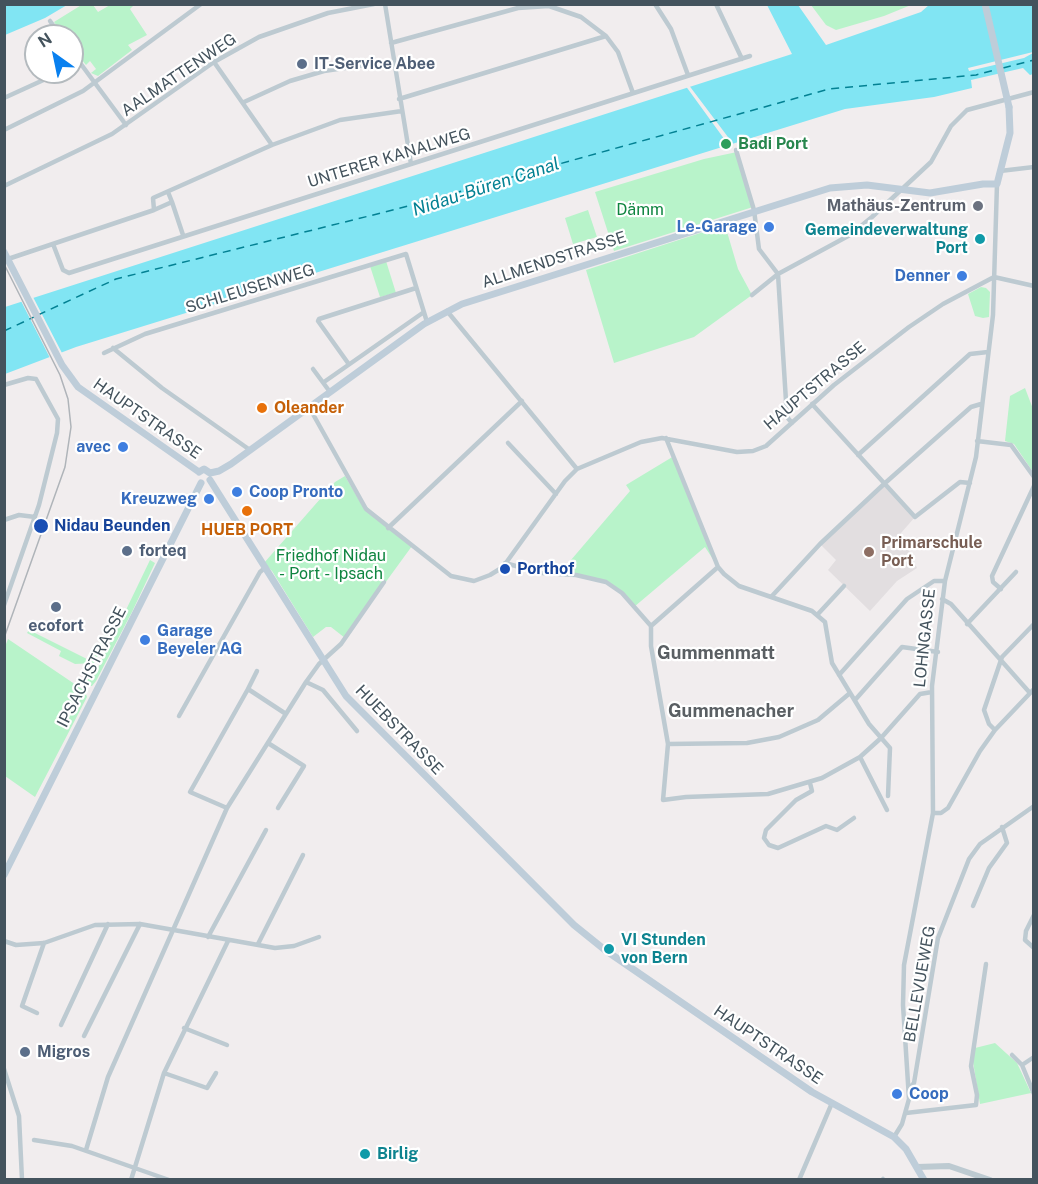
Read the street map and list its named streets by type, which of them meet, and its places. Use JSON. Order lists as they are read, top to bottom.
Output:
{
  "streets": {
    "main road": [
      "ALLMENDSTRASSE",
      "HAUPTSTRASSE",
      "LOHNGASSE",
      "IPSACHSTRASSE",
      "HUEBSTRASSE"
    ],
    "street": [
      "AALMATTENWEG",
      "UNTERER KANALWEG",
      "SCHLEUSENWEG",
      "BELLEVUEWEG"
    ]
  },
  "crossings": [
    ["ALLMENDSTRASSE", "HAUPTSTRASSE"],
    ["ALLMENDSTRASSE", "LOHNGASSE"],
    ["ALLMENDSTRASSE", "HUEBSTRASSE"],
    ["HAUPTSTRASSE", "LOHNGASSE"],
    ["HAUPTSTRASSE", "IPSACHSTRASSE"],
    ["HAUPTSTRASSE", "HUEBSTRASSE"],
    ["LOHNGASSE", "BELLEVUEWEG"]
  ],
  "districts": ["Gummenmatt", "Gummenacher"],
  "water": ["Nidau-Büren Canal"],
  "parks": ["Dämm", "Friedhof Nidau - Port - Ipsach"],
  "places": [
    "IT-Service Abee",
    "Badi Port",
    "Mathäus-Zentrum",
    "Le-Garage",
    "Gemeindeverwaltung Port",
    "Denner",
    "Oleander",
    "avec",
    "Coop Pronto",
    "Kreuzweg",
    "HUEB PORT",
    "Nidau Beunden",
    "forteq",
    "Primarschule Port",
    "Porthof",
    "ecofort",
    "Garage Beyeler AG",
    "VI Stunden von Bern",
    "Migros",
    "Coop",
    "Birlig"
  ],
  "north": "top left"
}
